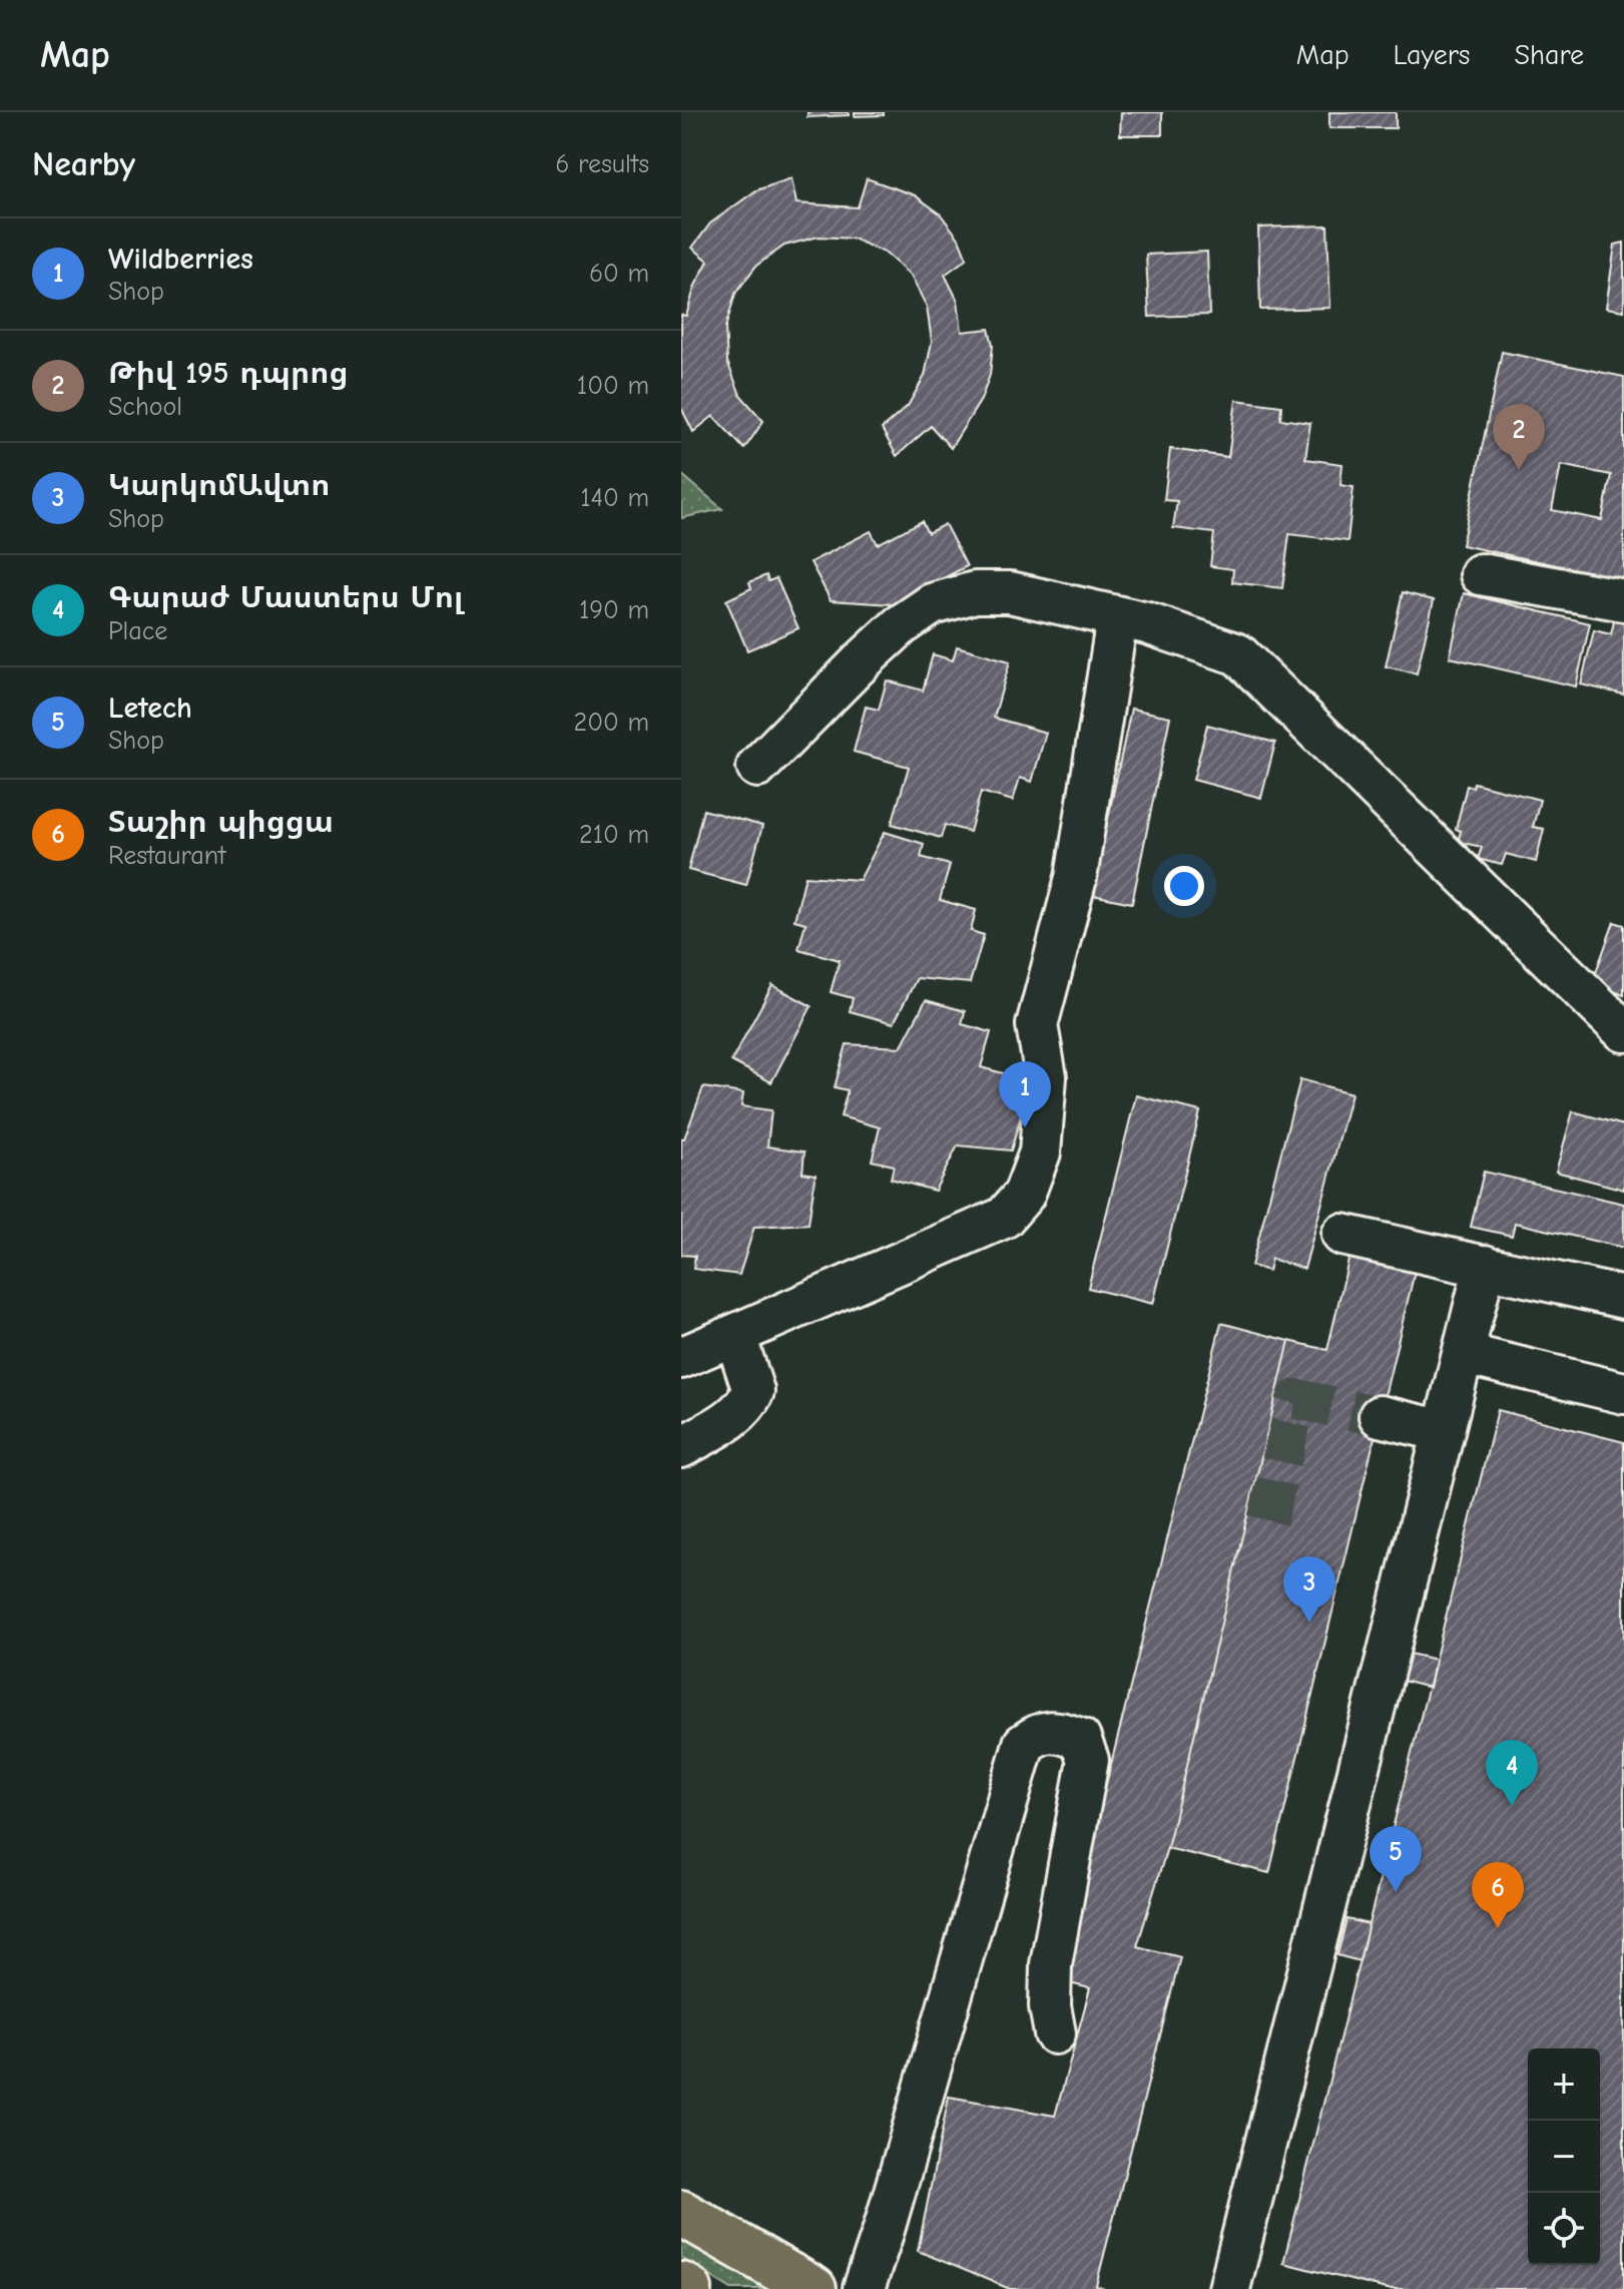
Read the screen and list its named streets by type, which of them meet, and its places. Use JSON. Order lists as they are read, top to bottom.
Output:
{
  "page": {
    "header": "Map",
    "nav": ["Map", "Layers", "Share"],
    "heading": ["Nearby", "6 results"],
    "list": [
      {
        "mark": "1",
        "name": "Wildberries",
        "note": "Shop",
        "value": "60 m"
      },
      {
        "mark": "2",
        "name": "Թիվ 195 դպրոց",
        "note": "School",
        "value": "100 m"
      },
      {
        "mark": "3",
        "name": "ԿարկոմԱվտո",
        "note": "Shop",
        "value": "140 m"
      },
      {
        "mark": "4",
        "name": "Գարաժ Մաստերս Մոլ",
        "note": "Place",
        "value": "190 m"
      },
      {
        "mark": "5",
        "name": "Letech",
        "note": "Shop",
        "value": "200 m"
      },
      {
        "mark": "6",
        "name": "Տաշիր պիցցա",
        "note": "Restaurant",
        "value": "210 m"
      }
    ],
    "pins": [
      "2",
      "1",
      "3",
      "4",
      "5",
      "6"
    ],
    "map_buttons": ["+", "−"]
  }
}
